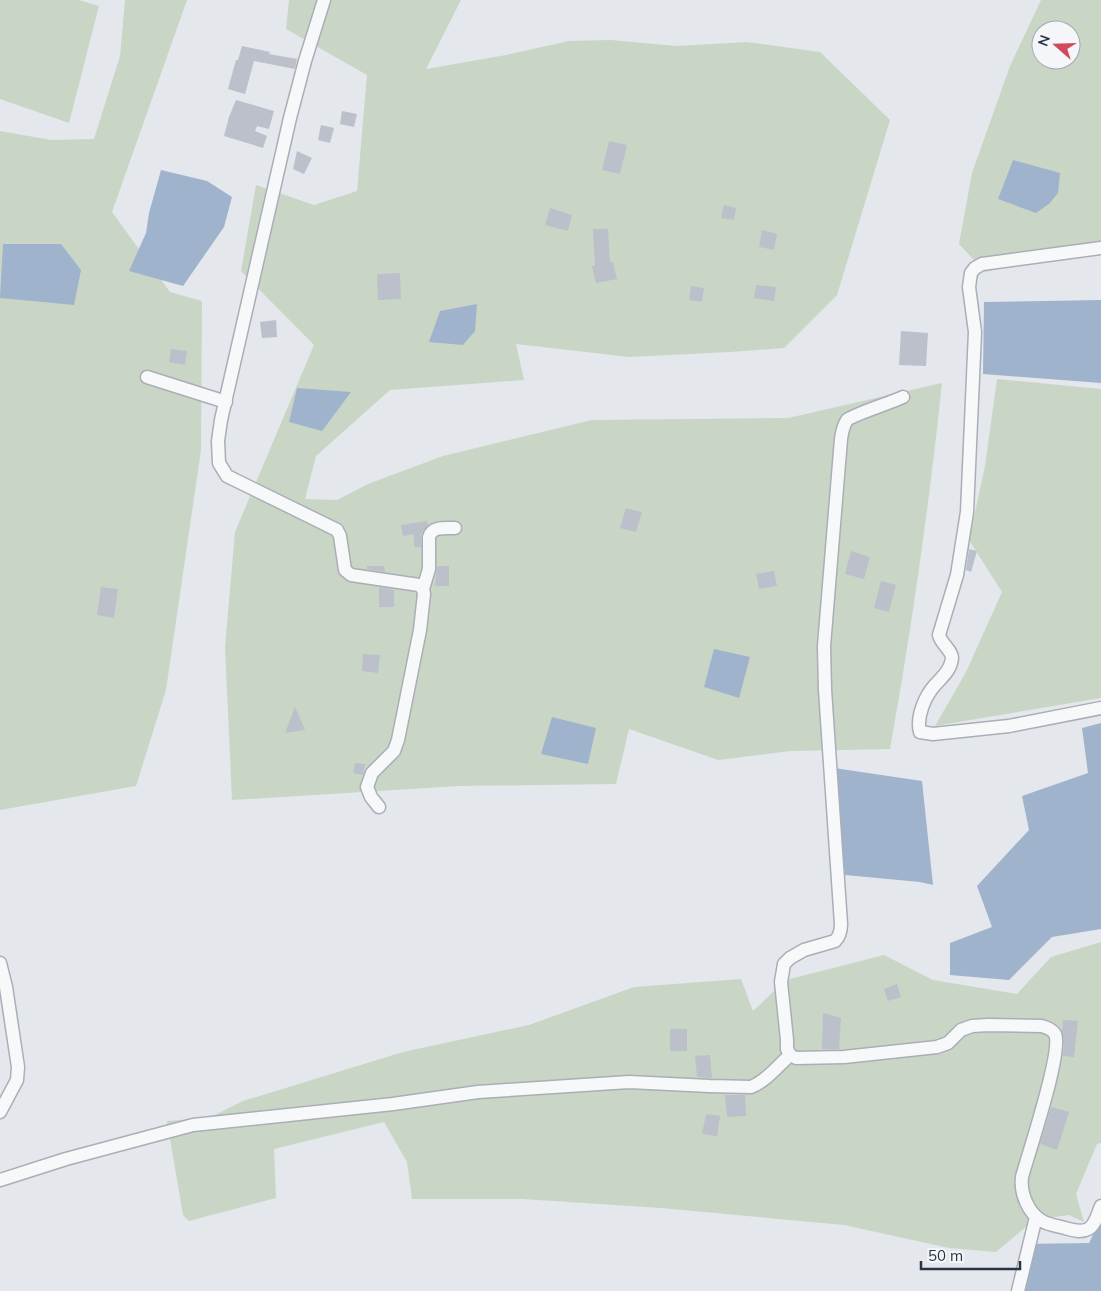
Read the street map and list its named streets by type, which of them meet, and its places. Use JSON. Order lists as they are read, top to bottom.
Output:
{
  "scale_bar": "50 m",
  "north": "left"
}
